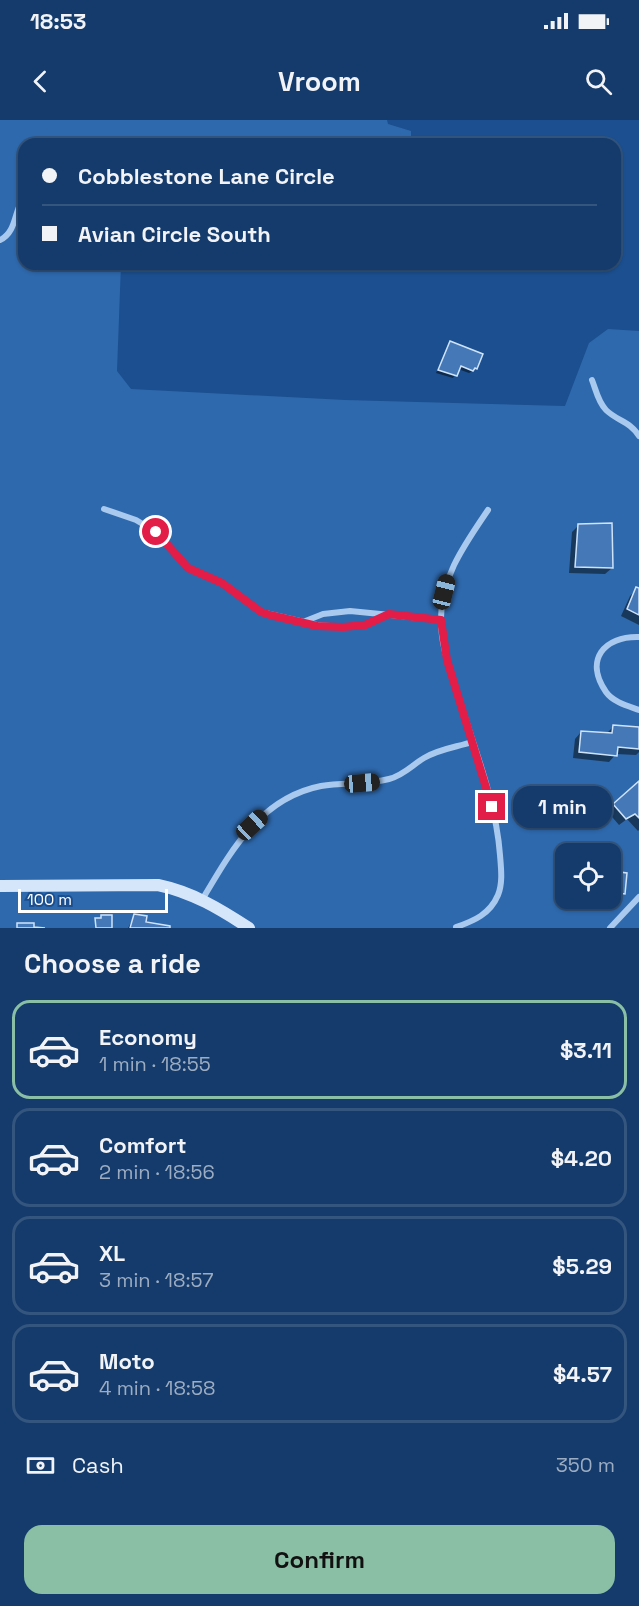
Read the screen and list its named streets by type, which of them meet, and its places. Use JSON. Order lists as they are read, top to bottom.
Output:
{
  "scale_bar": "100 m",
  "page": {
    "status": "18:53",
    "header": "Vroom",
    "banner": ["Cobblestone Lane Circle", "Avian Circle South"],
    "bubble": "1 min",
    "scale": "100 m",
    "heading": "Choose a ride",
    "list": [
      {
        "name": "Economy",
        "note": "1 min · 18:55",
        "value": "$3.11"
      },
      {
        "name": "Comfort",
        "note": "2 min · 18:56",
        "value": "$4.20"
      },
      {
        "name": "XL",
        "note": "3 min · 18:57",
        "value": "$5.29"
      },
      {
        "name": "Moto",
        "note": "4 min · 18:58",
        "value": "$4.57"
      }
    ],
    "pay": ["Cash", "350 m"],
    "buttons": "Confirm"
  }
}
